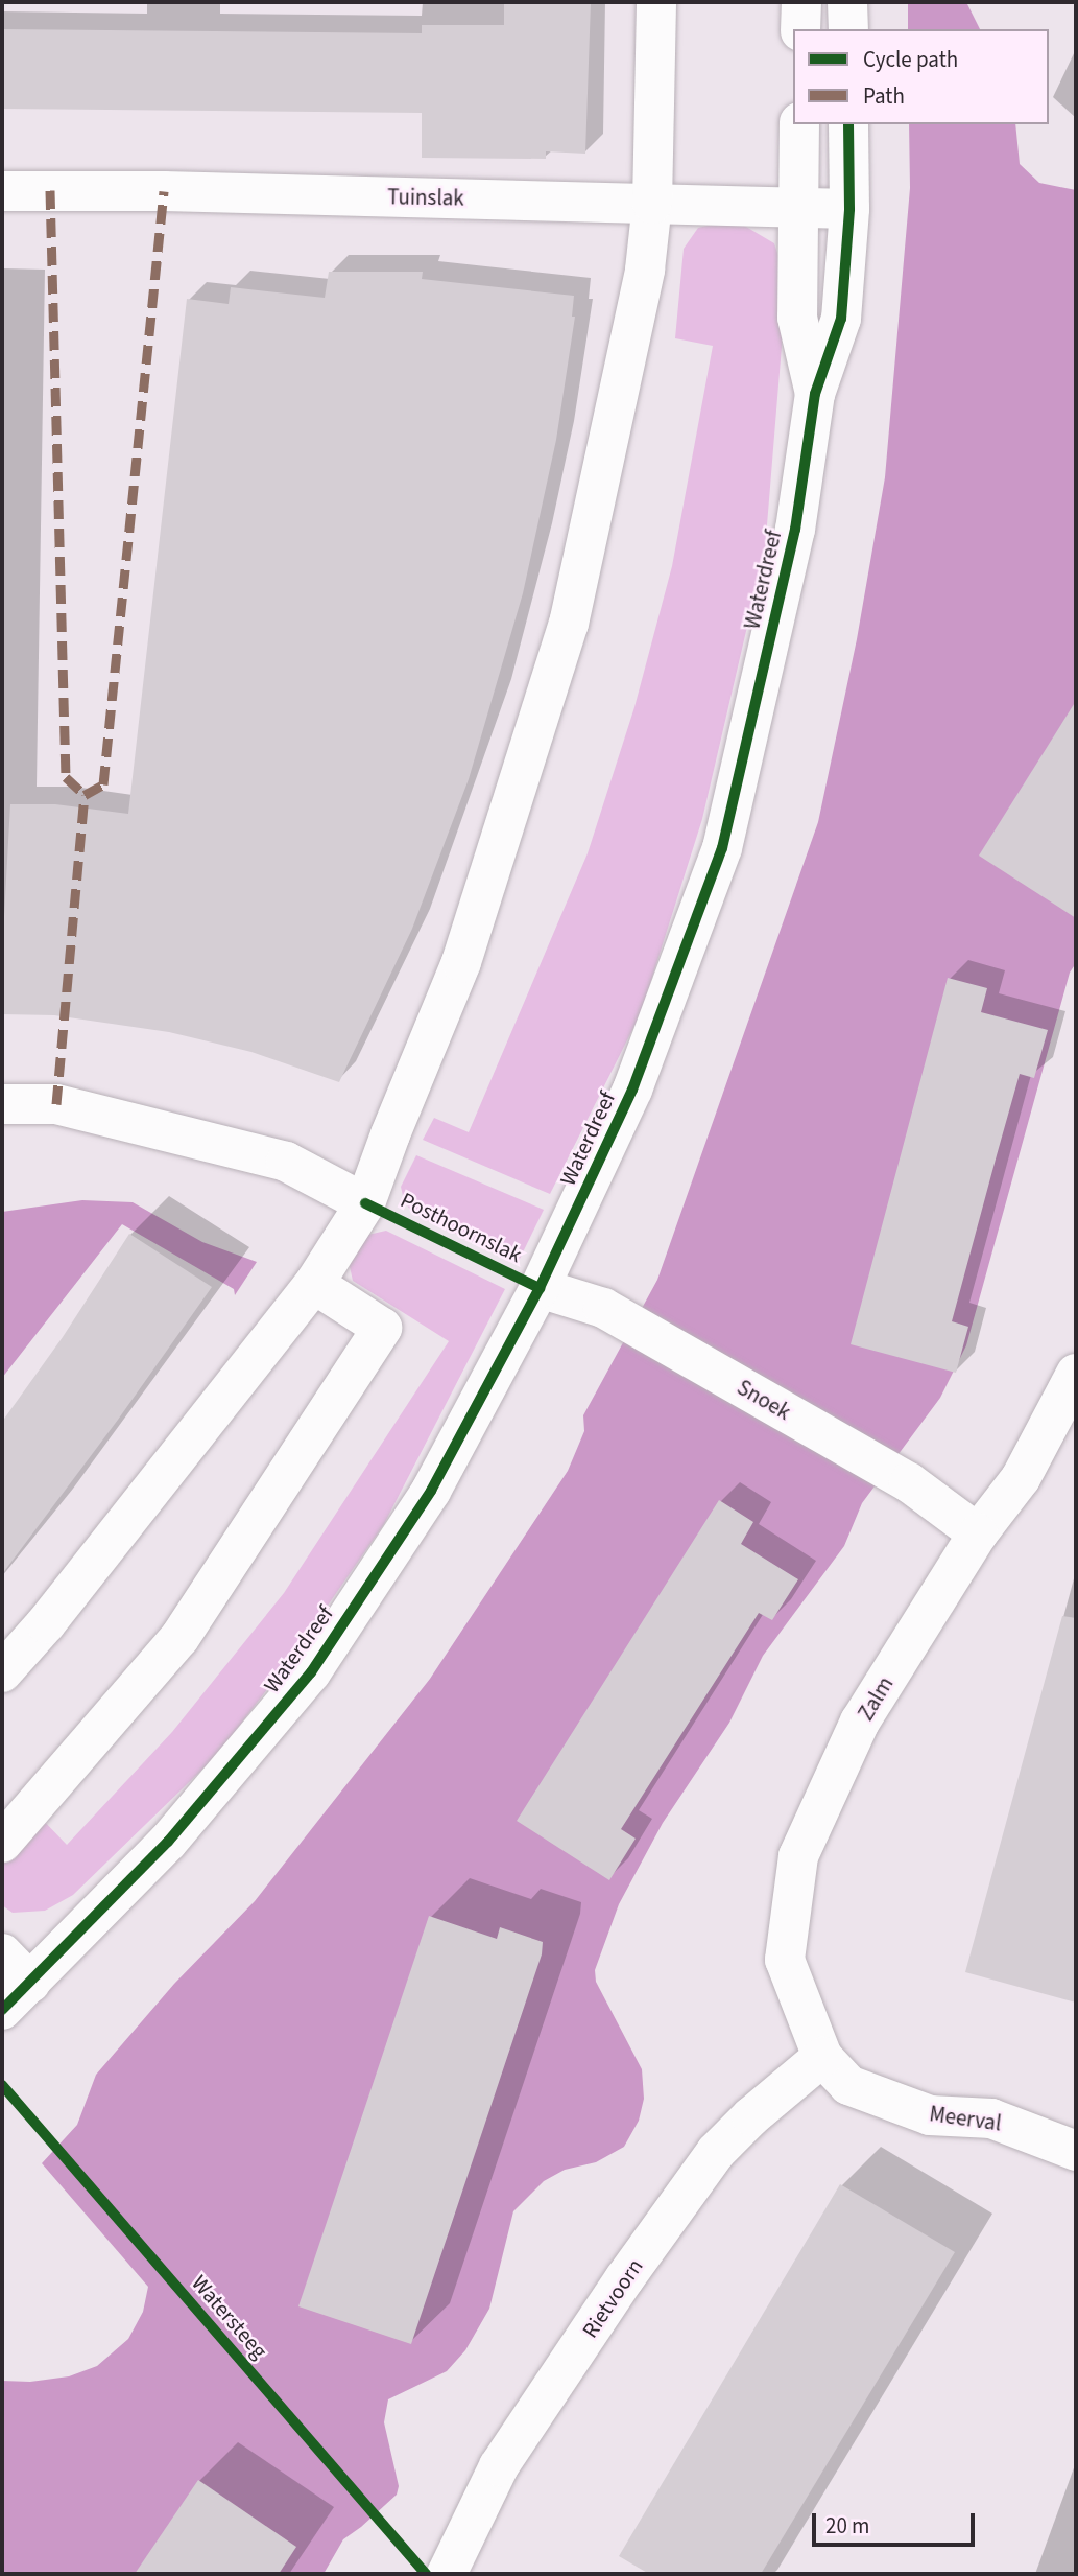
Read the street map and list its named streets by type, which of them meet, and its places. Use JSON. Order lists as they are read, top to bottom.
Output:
{
  "streets": {
    "street": [
      "Tuinslak",
      "Waterdreef",
      "Posthoornslak",
      "Snoek",
      "Zalm",
      "Meerval",
      "Rietvoorn"
    ],
    "cycle path": ["Watersteeg"]
  },
  "crossings": [
    ["Tuinslak", "Waterdreef"],
    ["Waterdreef", "Snoek"],
    ["Snoek", "Zalm"],
    ["Zalm", "Meerval"],
    ["Zalm", "Rietvoorn"],
    ["Meerval", "Rietvoorn"]
  ],
  "legend": ["Cycle path", "Path"],
  "scale_bar": "20 m"
}
